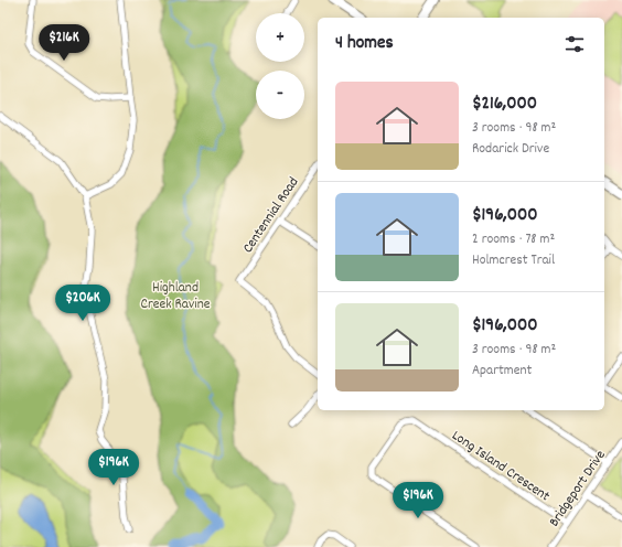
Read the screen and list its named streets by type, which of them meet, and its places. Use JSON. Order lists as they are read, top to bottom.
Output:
{
  "streets": {
    "street": ["Centennial Road", "Long Island Crescent", "Bridgeport Drive"]
  },
  "crossings": [
    ["Long Island Crescent", "Bridgeport Drive"]
  ],
  "parks": ["Highland Creek Ravine"],
  "page": {
    "map_buttons": ["+", "−"],
    "heading": "4 homes",
    "price": [
      "$216K",
      "$206K",
      "$196K",
      "$196K"
    ],
    "list": [
      {
        "name": "$216,000",
        "note": "3 rooms · 98 m² · Rodarick Drive"
      },
      {
        "name": "$196,000",
        "note": "2 rooms · 78 m² · Holmcrest Trail"
      },
      {
        "name": "$196,000",
        "note": "3 rooms · 98 m² · Apartment"
      }
    ]
  }
}
